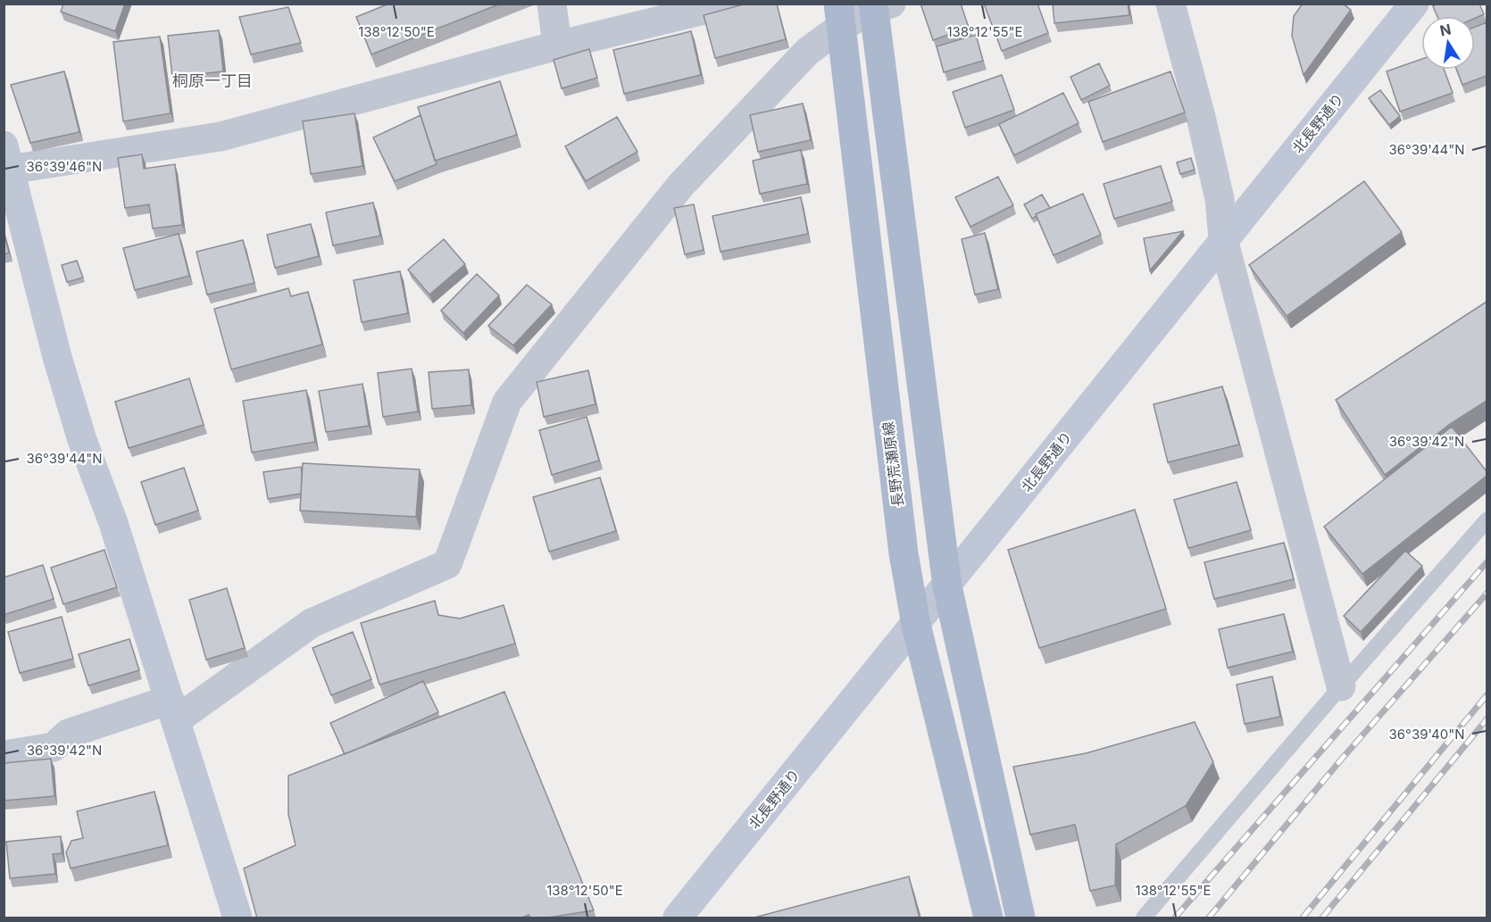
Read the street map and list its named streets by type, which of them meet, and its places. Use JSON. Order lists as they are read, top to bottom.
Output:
{
  "streets": {
    "main road": ["長野荒瀬原線"],
    "street": ["北長野通り"]
  },
  "crossings": [
    ["北長野通り", "長野荒瀬原線"]
  ],
  "districts": ["桐原一丁目"],
  "north": "top",
  "coordinates": [
    "138°12'50\"E",
    "138°12'55\"E",
    "36°39'44\"N",
    "36°39'46\"N",
    "36°39'42\"N",
    "36°39'40\"N"
  ]
}
